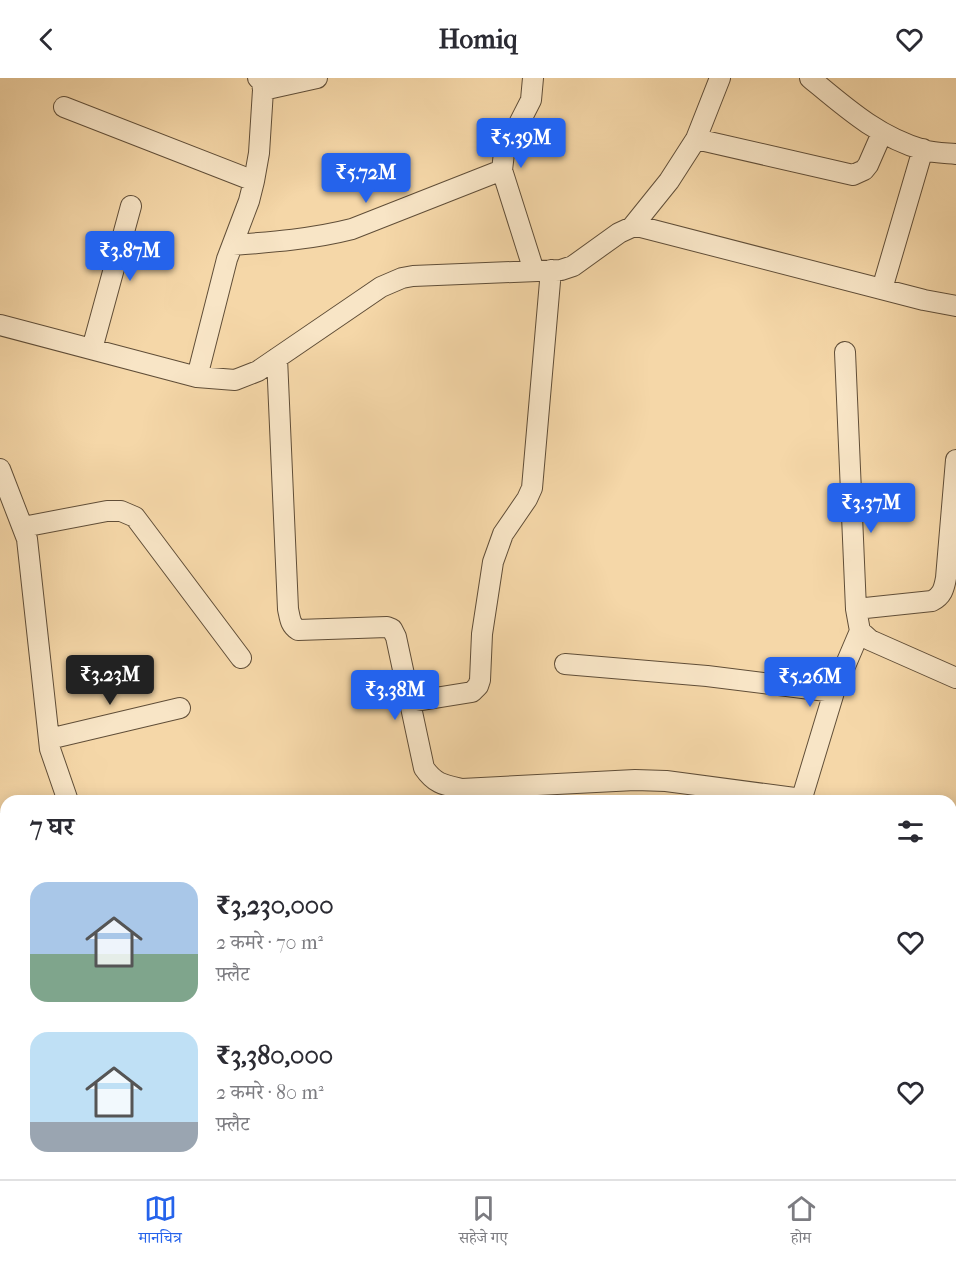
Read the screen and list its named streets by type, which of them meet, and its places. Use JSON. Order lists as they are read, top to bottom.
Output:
{
  "page": {
    "header": "Homiq",
    "price": [
      "₹5.39M",
      "₹5.72M",
      "₹3.87M",
      "₹3.37M",
      "₹3.23M",
      "₹5.26M",
      "₹3.38M"
    ],
    "heading": "7 घर",
    "list": [
      {
        "name": "₹3,230,000",
        "note": "2 कमरे · 70 m² · फ़्लैट"
      },
      {
        "name": "₹3,380,000",
        "note": "2 कमरे · 80 m² · फ़्लैट"
      }
    ],
    "tabs": ["मानचित्र", "सहेजे गए", "होम"]
  }
}
